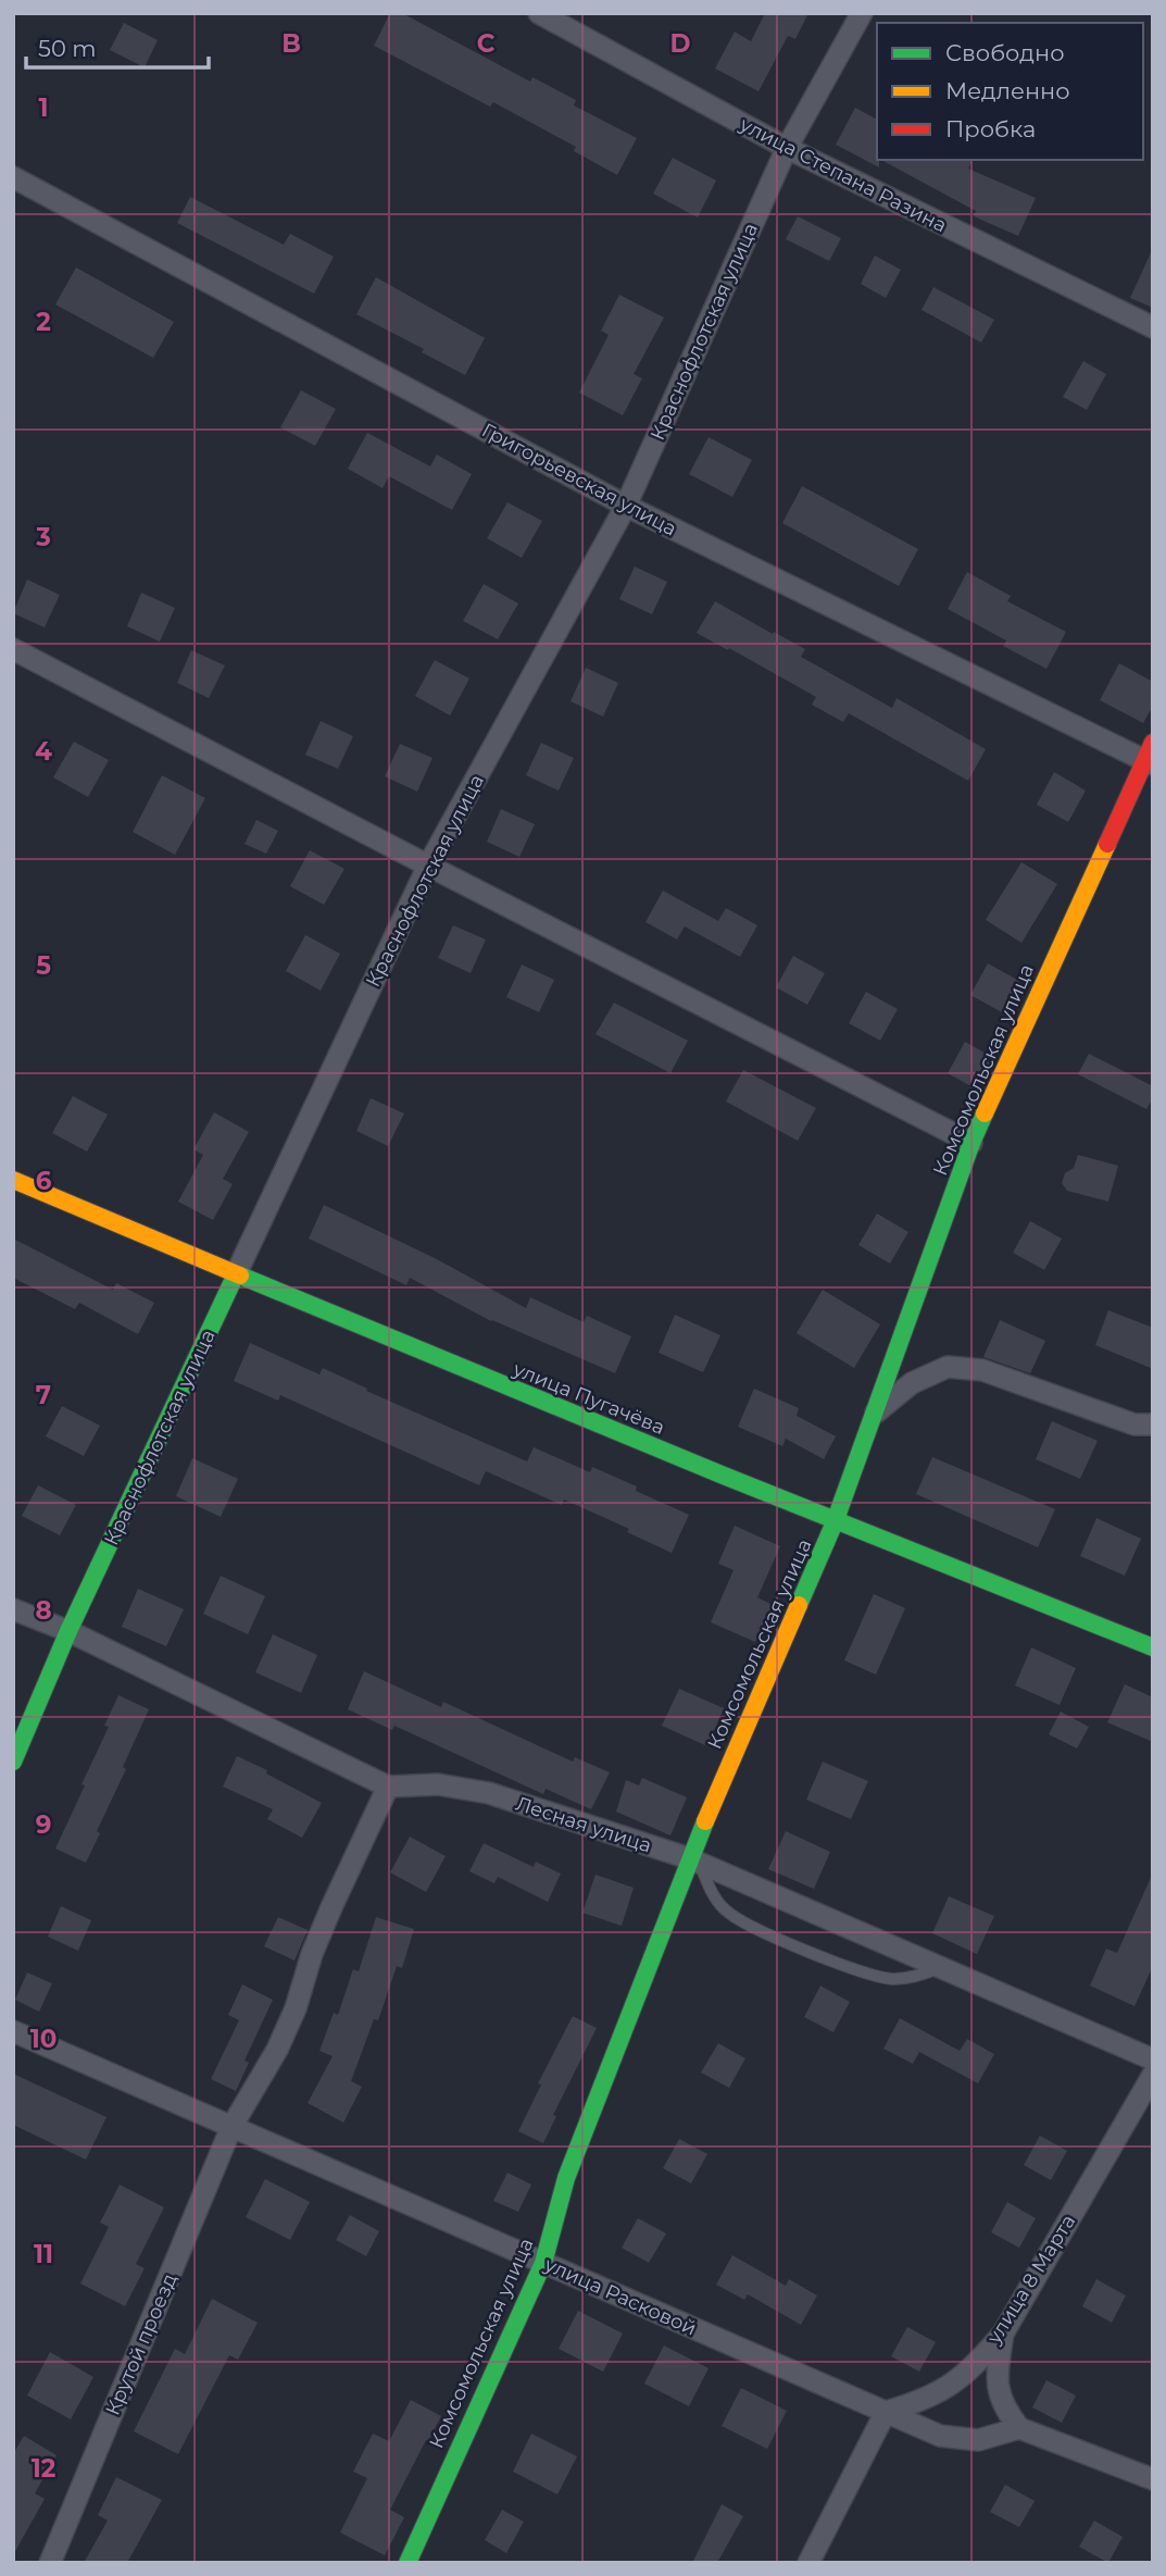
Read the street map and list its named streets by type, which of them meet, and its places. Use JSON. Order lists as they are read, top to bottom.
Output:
{
  "streets": {
    "street": [
      "улица Степана Разина",
      "Краснофлотская улица",
      "Григорьевская улица",
      "Комсомольская улица",
      "улица Пугачёва",
      "Лесная улица",
      "улица 8 Марта",
      "улица Расковой",
      "Крутой проезд"
    ]
  },
  "crossings": [
    ["улица Степана Разина", "Краснофлотская улица"],
    ["Краснофлотская улица", "Григорьевская улица"],
    ["Краснофлотская улица", "улица Пугачёва"],
    ["Краснофлотская улица", "Лесная улица"],
    ["Григорьевская улица", "Комсомольская улица"],
    ["Комсомольская улица", "улица Пугачёва"],
    ["Комсомольская улица", "Лесная улица"],
    ["Комсомольская улица", "улица Расковой"],
    ["Лесная улица", "Крутой проезд"],
    ["улица 8 Марта", "улица Расковой"],
    ["улица Расковой", "Крутой проезд"]
  ],
  "legend": ["Свободно", "Медленно", "Пробка"],
  "scale_bar": "50 m",
  "grid": {
    "columns": ["B", "C", "D"],
    "rows": [
      "1",
      "2",
      "3",
      "4",
      "5",
      "6",
      "7",
      "8",
      "9",
      "10",
      "11",
      "12"
    ]
  }
}
